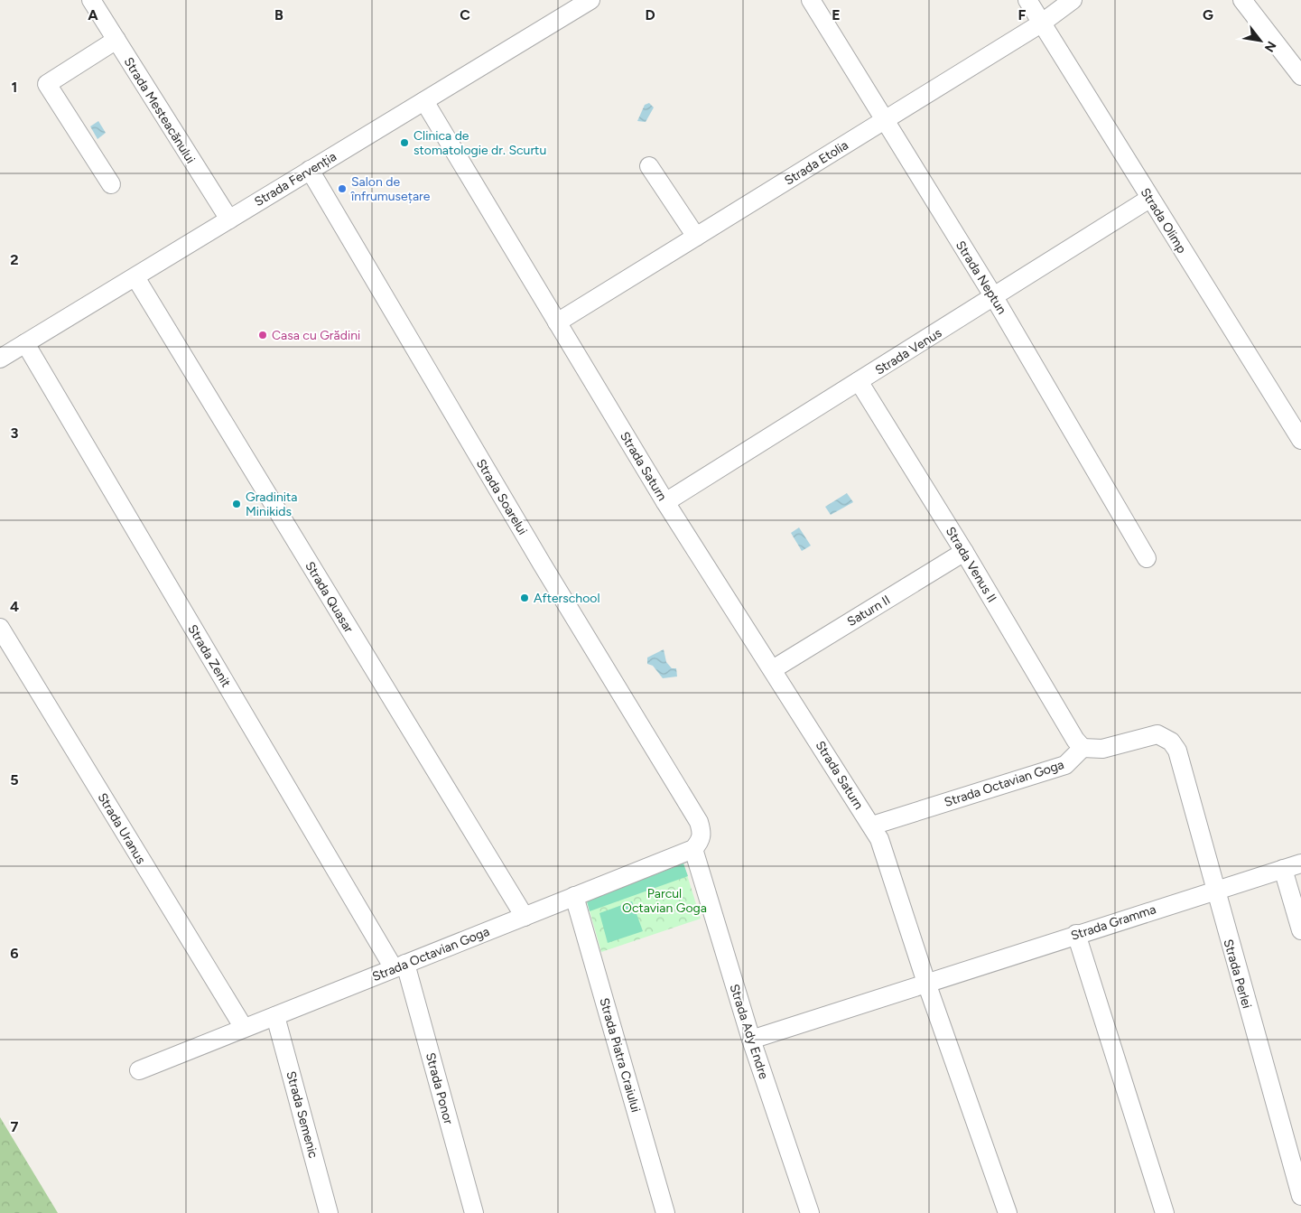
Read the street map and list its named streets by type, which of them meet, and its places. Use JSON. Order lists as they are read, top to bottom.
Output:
{
  "streets": {
    "street": [
      "Strada Mesteacănului",
      "Strada Etolia",
      "Strada Fervenția",
      "Strada Olimp",
      "Strada Neptun",
      "Strada Venus",
      "Strada Saturn",
      "Strada Soarelui",
      "Strada Venus II",
      "Strada Quasar",
      "Saturn II",
      "Strada Zenit",
      "Strada Octavian Goga",
      "Strada Uranus",
      "Strada Gramma",
      "Strada Perlei",
      "Strada Ady Endre",
      "Strada Piatra Craiului",
      "Strada Ponor",
      "Strada Semenic"
    ]
  },
  "crossings": [
    ["Strada Mesteacănului", "Strada Fervenția"],
    ["Strada Etolia", "Strada Olimp"],
    ["Strada Etolia", "Strada Neptun"],
    ["Strada Etolia", "Strada Saturn"],
    ["Strada Fervenția", "Strada Saturn"],
    ["Strada Fervenția", "Strada Soarelui"],
    ["Strada Fervenția", "Strada Quasar"],
    ["Strada Fervenția", "Strada Zenit"],
    ["Strada Olimp", "Strada Venus"],
    ["Strada Neptun", "Strada Venus"],
    ["Strada Venus", "Strada Saturn"],
    ["Strada Venus", "Strada Venus II"],
    ["Strada Saturn", "Saturn II"],
    ["Strada Saturn", "Strada Octavian Goga"],
    ["Strada Soarelui", "Strada Octavian Goga"],
    ["Strada Soarelui", "Strada Ady Endre"],
    ["Strada Venus II", "Saturn II"],
    ["Strada Venus II", "Strada Octavian Goga"],
    ["Strada Venus II", "Strada Perlei"],
    ["Strada Quasar", "Strada Octavian Goga"],
    ["Strada Zenit", "Strada Octavian Goga"],
    ["Strada Zenit", "Strada Ponor"],
    ["Strada Octavian Goga", "Strada Uranus"],
    ["Strada Octavian Goga", "Strada Perlei"],
    ["Strada Octavian Goga", "Strada Ady Endre"],
    ["Strada Octavian Goga", "Strada Piatra Craiului"],
    ["Strada Octavian Goga", "Strada Ponor"],
    ["Strada Octavian Goga", "Strada Semenic"],
    ["Strada Gramma", "Strada Perlei"],
    ["Strada Gramma", "Strada Ady Endre"]
  ],
  "parks": ["Parcul Octavian Goga"],
  "places": [
    "Clinica de stomatologie dr. Scurtu",
    "Salon de înfrumusețare",
    "Casa cu Grădini",
    "Gradinita Minikids",
    "Afterschool"
  ],
  "north": "bottom right",
  "grid": {
    "columns": [
      "A",
      "B",
      "C",
      "D",
      "E",
      "F",
      "G"
    ],
    "rows": [
      "1",
      "2",
      "3",
      "4",
      "5",
      "6",
      "7"
    ]
  }
}
